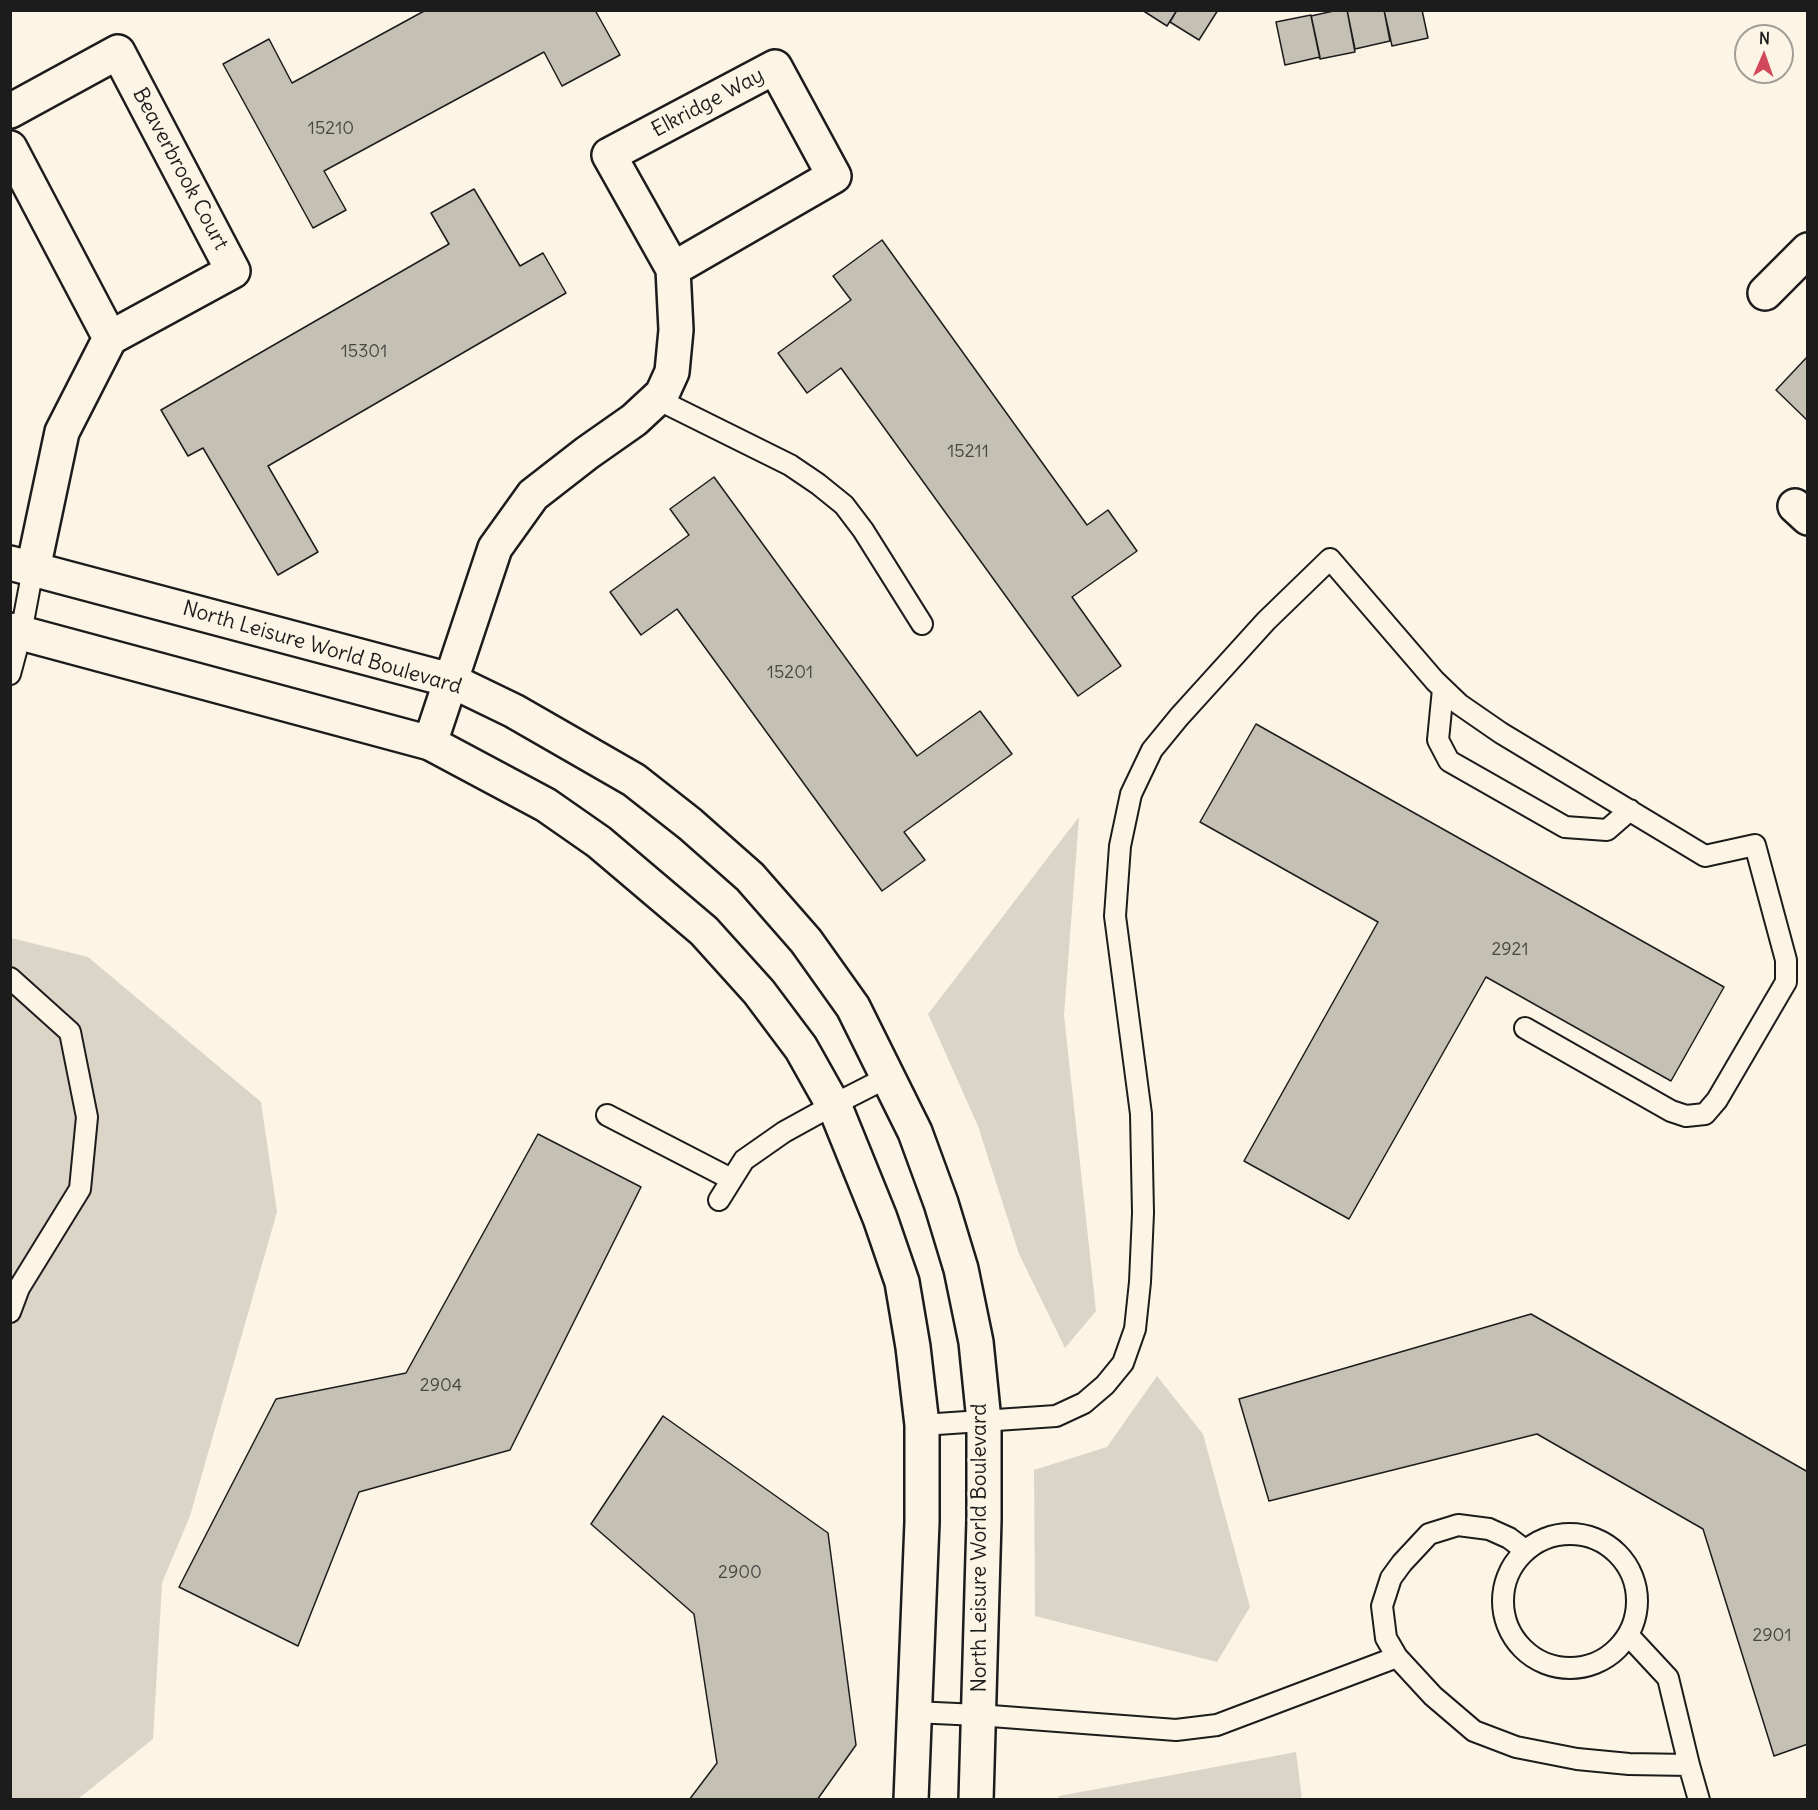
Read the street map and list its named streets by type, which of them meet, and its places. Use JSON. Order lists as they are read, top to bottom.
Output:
{
  "streets": {
    "street": ["Elkridge Way", "Beaverbrook Court", "North Leisure World Boulevard"]
  },
  "crossings": [
    ["Elkridge Way", "North Leisure World Boulevard"]
  ],
  "house_numbers": [
    "15210",
    "15301",
    "15211",
    "15201",
    "2921",
    "2904",
    "2900",
    "2901"
  ],
  "north": "top"
}
